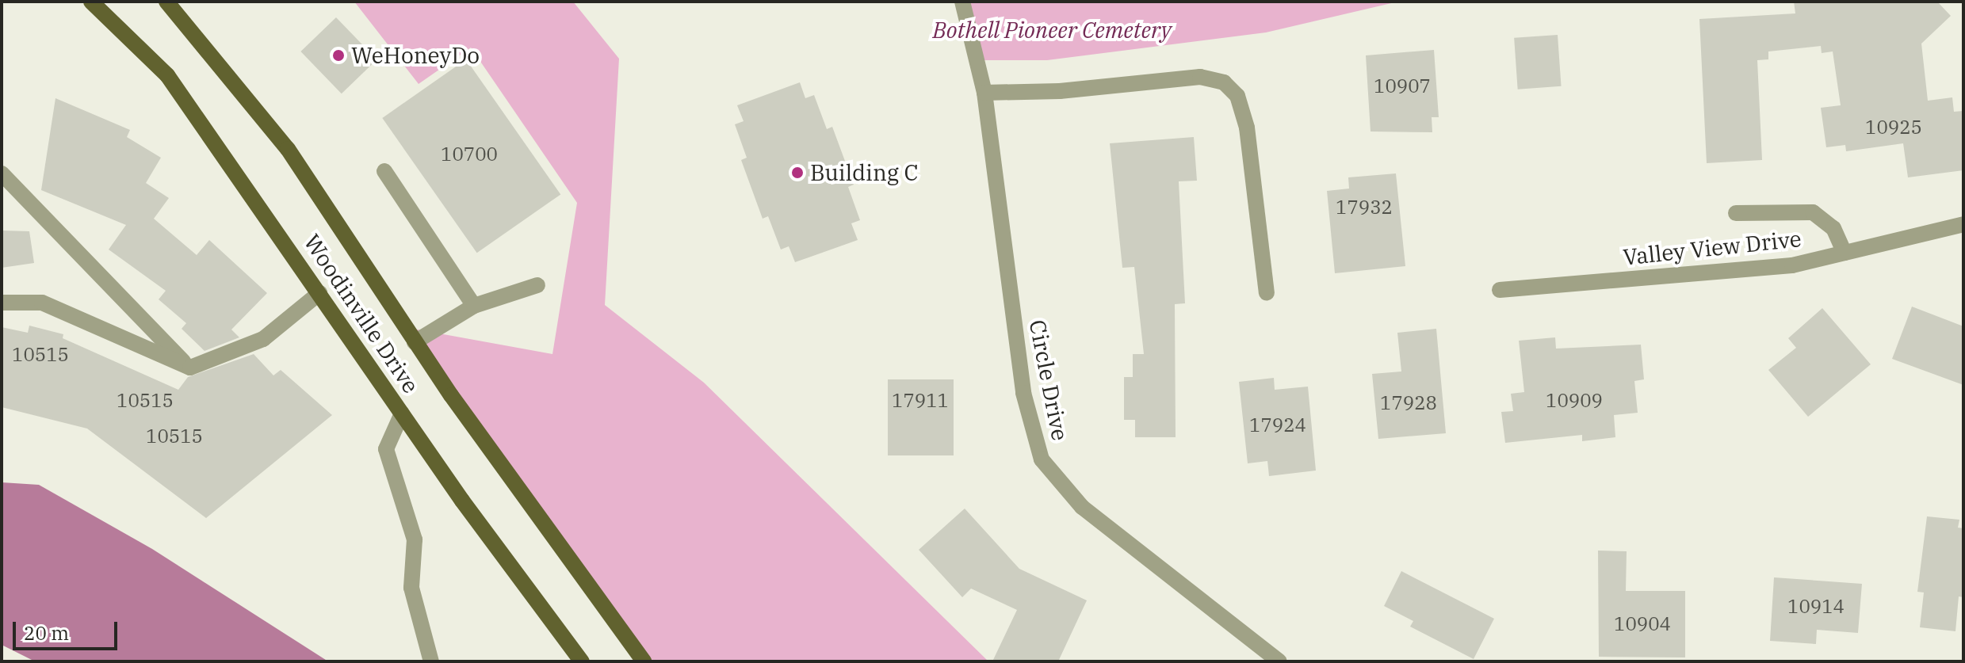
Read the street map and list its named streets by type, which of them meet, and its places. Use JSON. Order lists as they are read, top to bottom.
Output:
{
  "streets": {
    "main road": ["Woodinville Drive"],
    "street": ["Valley View Drive", "Circle Drive"]
  },
  "parks": ["Bothell Pioneer Cemetery"],
  "places": ["WeHoneyDo", "Building C"],
  "house_numbers": [
    "10907",
    "10925",
    "10700",
    "17932",
    "10515",
    "10515",
    "17911",
    "10909",
    "17928",
    "17924",
    "10515",
    "10914",
    "10904"
  ],
  "scale_bar": "20 m"
}
